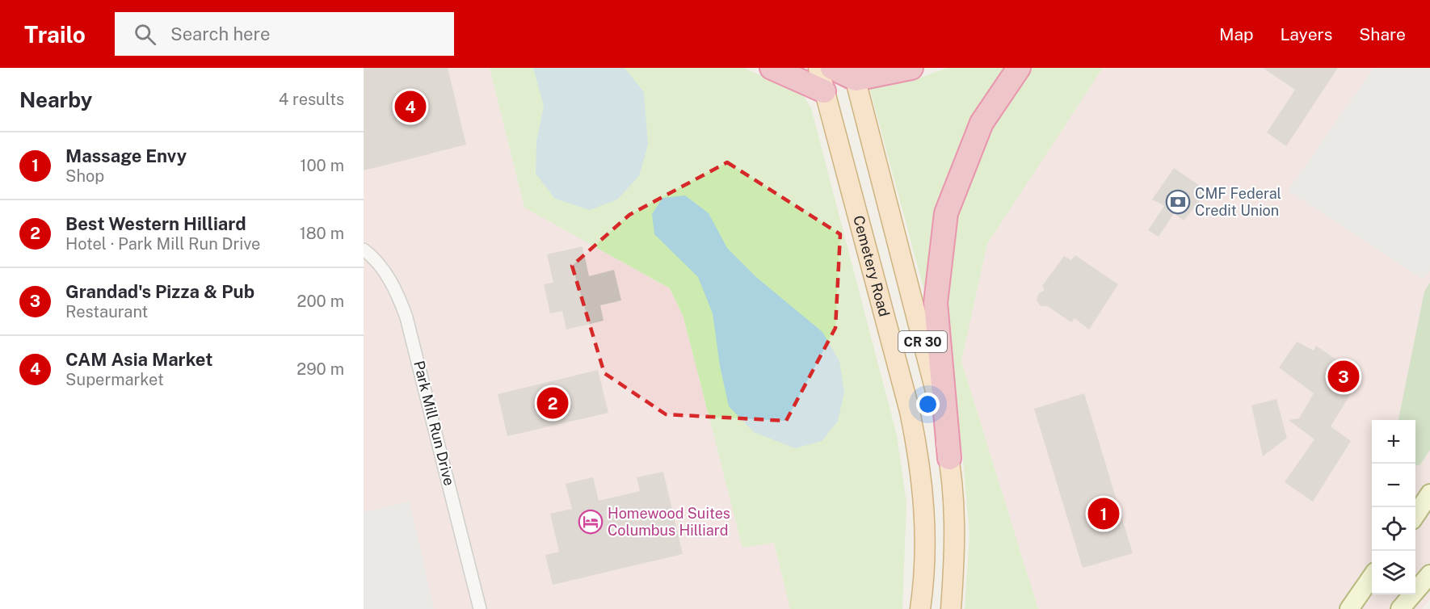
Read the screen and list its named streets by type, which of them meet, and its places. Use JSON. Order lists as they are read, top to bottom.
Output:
{
  "streets": {
    "main road": ["Cemetery Road", "CR 30"],
    "street": ["Park Mill Run Drive"]
  },
  "places": {
    "bank": ["CMF Federal Credit Union"],
    "hotel": ["Homewood Suites Columbus Hilliard"]
  },
  "page": {
    "header": "Trailo",
    "search": "Search here",
    "nav": ["Map", "Layers", "Share"],
    "heading": ["Nearby", "4 results"],
    "pins": [
      "4",
      "3",
      "2",
      "1"
    ],
    "list": [
      {
        "mark": "1",
        "name": "Massage Envy",
        "note": "Shop",
        "value": "100 m"
      },
      {
        "mark": "2",
        "name": "Best Western Hilliard",
        "note": "Hotel · Park Mill Run Drive",
        "value": "180 m"
      },
      {
        "mark": "3",
        "name": "Grandad's Pizza & Pub",
        "note": "Restaurant",
        "value": "200 m"
      },
      {
        "mark": "4",
        "name": "CAM Asia Market",
        "note": "Supermarket",
        "value": "290 m"
      }
    ],
    "map_buttons": ["+", "−"]
  }
}
